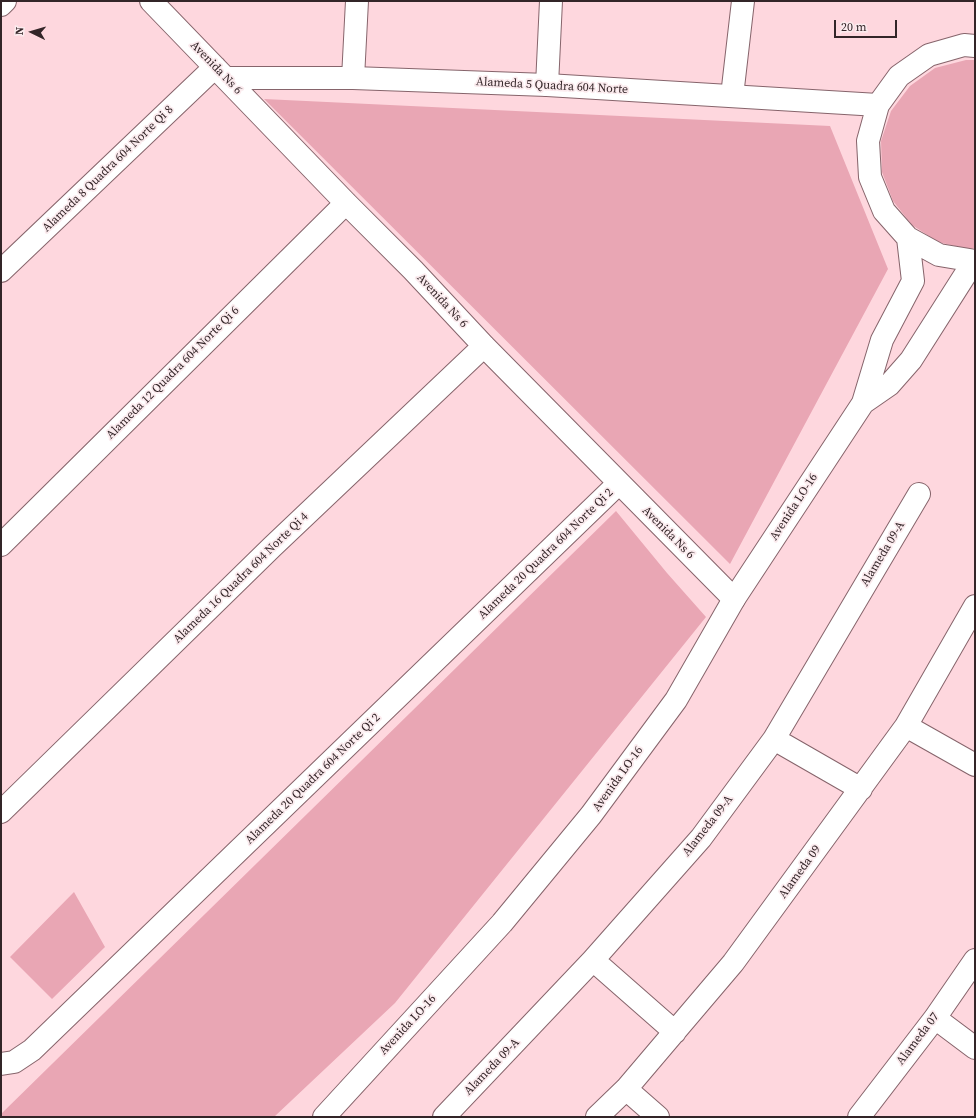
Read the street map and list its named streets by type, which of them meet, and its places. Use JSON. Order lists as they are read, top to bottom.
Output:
{
  "streets": {
    "street": [
      "Avenida Ns 6",
      "Alameda 5 Quadra 604 Norte",
      "Alameda 8 Quadra 604 Norte Qi 8",
      "Alameda 12 Quadra 604 Norte Qi 6",
      "Avenida LO-16",
      "Alameda 20 Quadra 604 Norte Qi 2",
      "Alameda 09-A",
      "Alameda 16 Quadra 604 Norte Qi 4",
      "Alameda 09",
      "Alameda 07"
    ]
  },
  "crossings": [
    ["Avenida Ns 6", "Alameda 5 Quadra 604 Norte"],
    ["Avenida Ns 6", "Alameda 8 Quadra 604 Norte Qi 8"],
    ["Avenida Ns 6", "Alameda 12 Quadra 604 Norte Qi 6"],
    ["Avenida Ns 6", "Avenida LO-16"],
    ["Avenida Ns 6", "Alameda 20 Quadra 604 Norte Qi 2"],
    ["Avenida Ns 6", "Alameda 16 Quadra 604 Norte Qi 4"],
    ["Alameda 5 Quadra 604 Norte", "Alameda 8 Quadra 604 Norte Qi 8"],
    ["Alameda 5 Quadra 604 Norte", "Avenida LO-16"]
  ],
  "scale_bar": "20 m",
  "north": "left"
}
